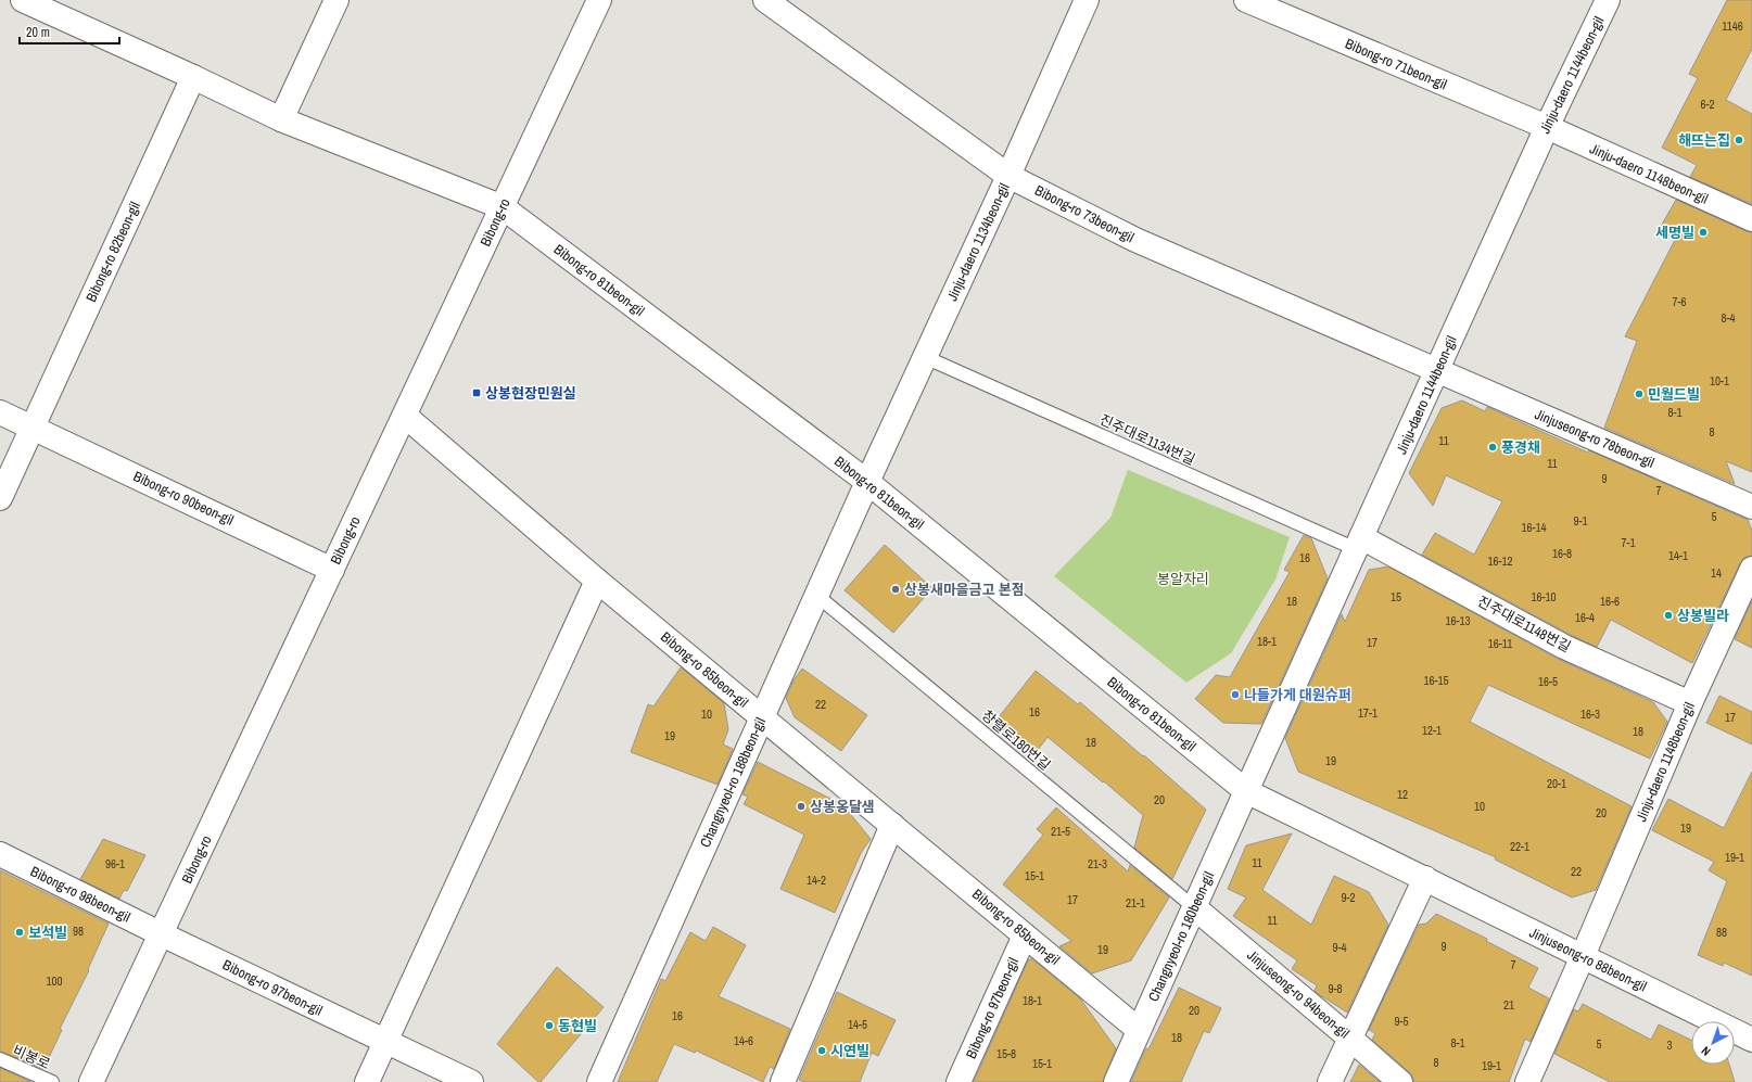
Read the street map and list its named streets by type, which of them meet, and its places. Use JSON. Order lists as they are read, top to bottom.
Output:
{
  "streets": {
    "street": [
      "Bibong-ro 71beon-gil",
      "Jinju-daero 1144beon-gil",
      "Jinju-daero 1148beon-gil",
      "Bibong-ro 73beon-gil",
      "Bibong-ro",
      "Jinju-daero 1134beon-gil",
      "Bibong-ro 82beon-gil",
      "Bibong-ro 81beon-gil",
      "Jinjuseong-ro 78beon-gil",
      "Bibong-ro 90beon-gil",
      "진주대로1148번길",
      "Bibong-ro 85beon-gil",
      "Changnyeol-ro 188beon-gil",
      "Bibong-ro 98beon-gil",
      "Changnyeol-ro 180beon-gil",
      "Jinjuseong-ro 88beon-gil",
      "Bibong-ro 97beon-gil",
      "Jinjuseong-ro 94beon-gil"
    ],
    "lane": ["진주대로1134번길", "창렬로180번길", "비봉로"]
  },
  "crossings": [
    ["Bibong-ro 71beon-gil", "Jinju-daero 1144beon-gil"],
    ["Bibong-ro 71beon-gil", "Jinju-daero 1148beon-gil"],
    ["Jinju-daero 1144beon-gil", "Jinju-daero 1148beon-gil"],
    ["Jinju-daero 1144beon-gil", "Bibong-ro 73beon-gil"],
    ["Jinju-daero 1144beon-gil", "Bibong-ro 81beon-gil"],
    ["Jinju-daero 1144beon-gil", "Jinjuseong-ro 78beon-gil"],
    ["Jinju-daero 1144beon-gil", "진주대로1134번길"],
    ["Jinju-daero 1144beon-gil", "진주대로1148번길"],
    ["Jinju-daero 1144beon-gil", "Changnyeol-ro 180beon-gil"],
    ["Jinju-daero 1144beon-gil", "Jinjuseong-ro 88beon-gil"],
    ["Jinju-daero 1148beon-gil", "진주대로1148번길"],
    ["Jinju-daero 1148beon-gil", "Jinjuseong-ro 88beon-gil"],
    ["Bibong-ro 73beon-gil", "Jinju-daero 1134beon-gil"],
    ["Bibong-ro 73beon-gil", "Jinjuseong-ro 78beon-gil"],
    ["Bibong-ro", "Bibong-ro 81beon-gil"],
    ["Bibong-ro", "Bibong-ro 90beon-gil"],
    ["Bibong-ro", "Bibong-ro 85beon-gil"],
    ["Bibong-ro", "Bibong-ro 98beon-gil"],
    ["Bibong-ro", "Bibong-ro 97beon-gil"],
    ["Jinju-daero 1134beon-gil", "Bibong-ro 81beon-gil"],
    ["Jinju-daero 1134beon-gil", "진주대로1134번길"],
    ["Jinju-daero 1134beon-gil", "Changnyeol-ro 188beon-gil"],
    ["Bibong-ro 82beon-gil", "Bibong-ro 90beon-gil"],
    ["Bibong-ro 81beon-gil", "Changnyeol-ro 188beon-gil"],
    ["Bibong-ro 81beon-gil", "Changnyeol-ro 180beon-gil"],
    ["Bibong-ro 81beon-gil", "Jinjuseong-ro 88beon-gil"],
    ["진주대로1134번길", "진주대로1148번길"],
    ["Bibong-ro 85beon-gil", "Changnyeol-ro 188beon-gil"],
    ["Bibong-ro 85beon-gil", "Changnyeol-ro 180beon-gil"],
    ["Bibong-ro 85beon-gil", "Bibong-ro 97beon-gil"],
    ["창렬로180번길", "Changnyeol-ro 188beon-gil"],
    ["창렬로180번길", "Changnyeol-ro 180beon-gil"],
    ["창렬로180번길", "Jinjuseong-ro 94beon-gil"],
    ["Bibong-ro 98beon-gil", "Bibong-ro 97beon-gil"],
    ["Changnyeol-ro 180beon-gil", "Jinjuseong-ro 88beon-gil"],
    ["Changnyeol-ro 180beon-gil", "Jinjuseong-ro 94beon-gil"]
  ],
  "parks": ["봉알자리"],
  "places": {
    "other": [
      "해뜨는집",
      "세명빌",
      "민월드빌",
      "풍경채",
      "상봉새마을금고 본점",
      "상봉빌라",
      "나들가게 대원슈퍼",
      "상봉옹달샘",
      "보석빌",
      "동현빌",
      "시연빌"
    ],
    "transit": ["상봉현장민원실"]
  },
  "house_numbers": [
    "1146",
    "6-2",
    "7-6",
    "8-4",
    "10-1",
    "8-1",
    "8",
    "11",
    "11",
    "9",
    "7",
    "5",
    "9-1",
    "16-14",
    "7-1",
    "16-8",
    "14-1",
    "16",
    "16-12",
    "14",
    "15",
    "16-10",
    "18",
    "16-6",
    "16-4",
    "16-13",
    "18-1",
    "17",
    "16-11",
    "16-15",
    "16-5",
    "22",
    "16",
    "17-1",
    "10",
    "16-3",
    "17",
    "12-1",
    "18",
    "19",
    "18",
    "19",
    "20-1",
    "12",
    "20",
    "10",
    "20",
    "19",
    "21-5",
    "22-1",
    "19-1",
    "11",
    "96-1",
    "21-3",
    "22",
    "15-1",
    "14-2",
    "9-2",
    "17",
    "21-1",
    "11",
    "98",
    "88",
    "9",
    "9-4",
    "19",
    "7",
    "100",
    "9-8",
    "18-1",
    "21",
    "20",
    "16",
    "9-5",
    "14-5",
    "18",
    "14-6",
    "8-1",
    "5",
    "3",
    "15-8",
    "8",
    "15-1",
    "19-1"
  ],
  "scale_bar": "20 m",
  "north": "bottom left"
}
